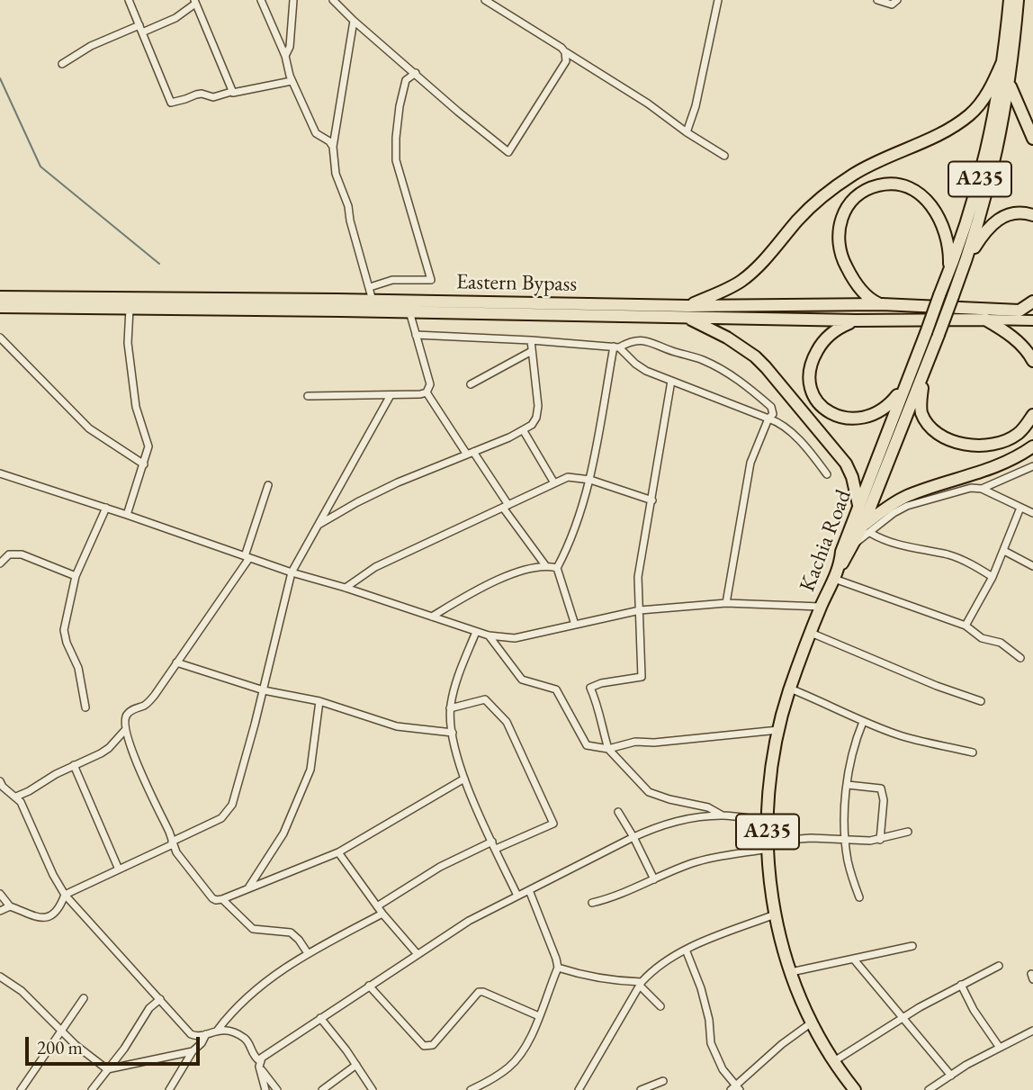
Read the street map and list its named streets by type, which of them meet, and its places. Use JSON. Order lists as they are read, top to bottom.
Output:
{
  "streets": {
    "highway": ["A235", "Eastern Bypass", "Kachia Road"]
  },
  "crossings": [
    ["A235", "Kachia Road"]
  ],
  "scale_bar": "200 m"
}
